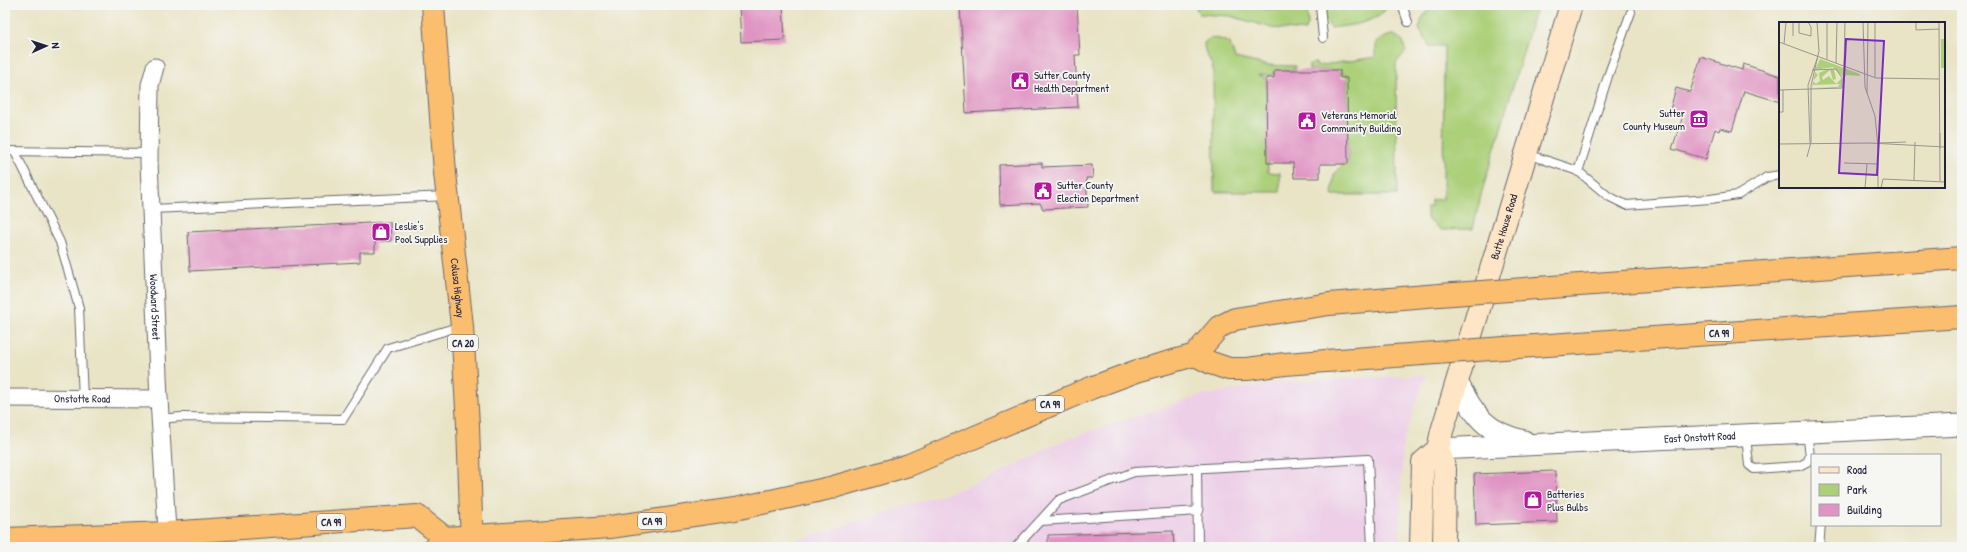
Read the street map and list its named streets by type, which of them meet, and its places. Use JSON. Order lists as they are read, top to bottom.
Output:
{
  "streets": {
    "highway": ["Colusa Highway", "CA 99", "CA 20"],
    "main road": ["Butte House Road"],
    "street": ["Woodward Street", "Onstotte Road", "East Onstott Road"]
  },
  "crossings": [
    ["Butte House Road", "East Onstott Road"],
    ["Colusa Highway", "CA 99"],
    ["Woodward Street", "CA 99"],
    ["Woodward Street", "Onstotte Road"]
  ],
  "places": {
    "public building": ["Sutter County Health Department", "Veterans Memorial Community Building", "Sutter County Election Department"],
    "museum": ["Sutter County Museum"],
    "shop": ["Leslie's Pool Supplies", "Batteries Plus Bulbs"]
  },
  "legend": ["Road", "Park", "Building"],
  "north": "right"
}
